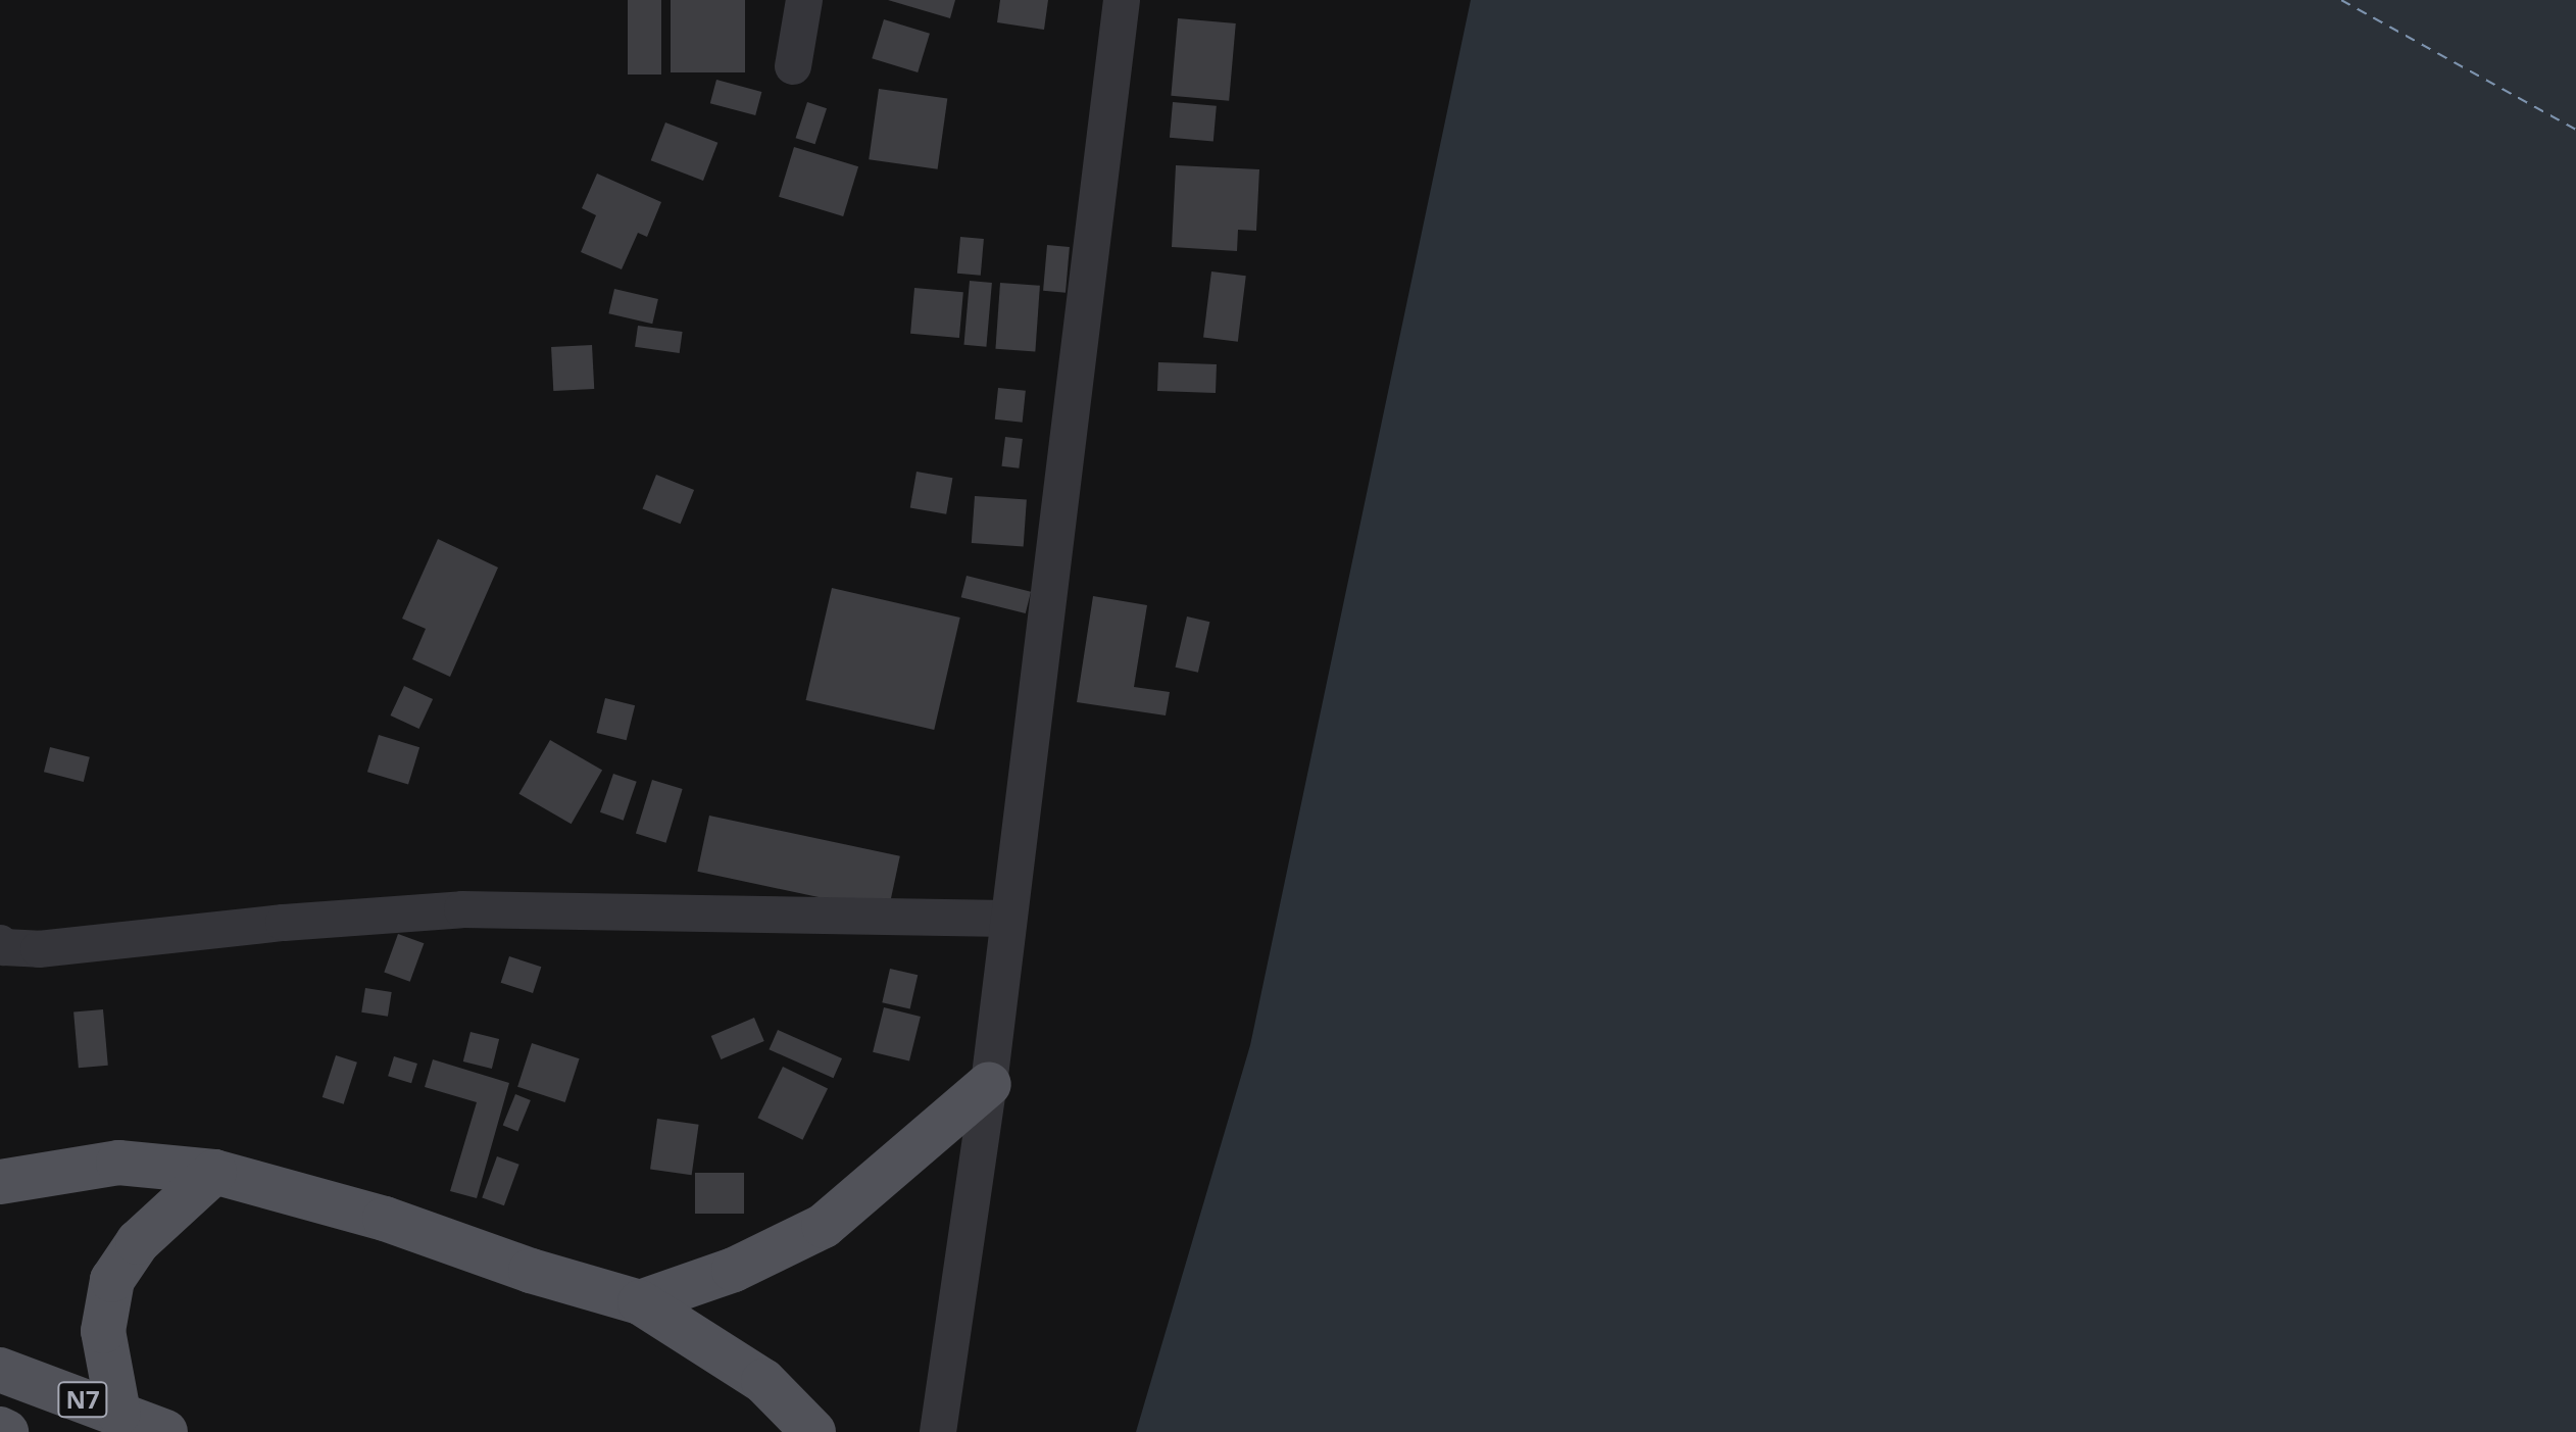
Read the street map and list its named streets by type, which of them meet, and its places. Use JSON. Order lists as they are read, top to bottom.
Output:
{
  "streets": {
    "main road": ["N7"]
  }
}
